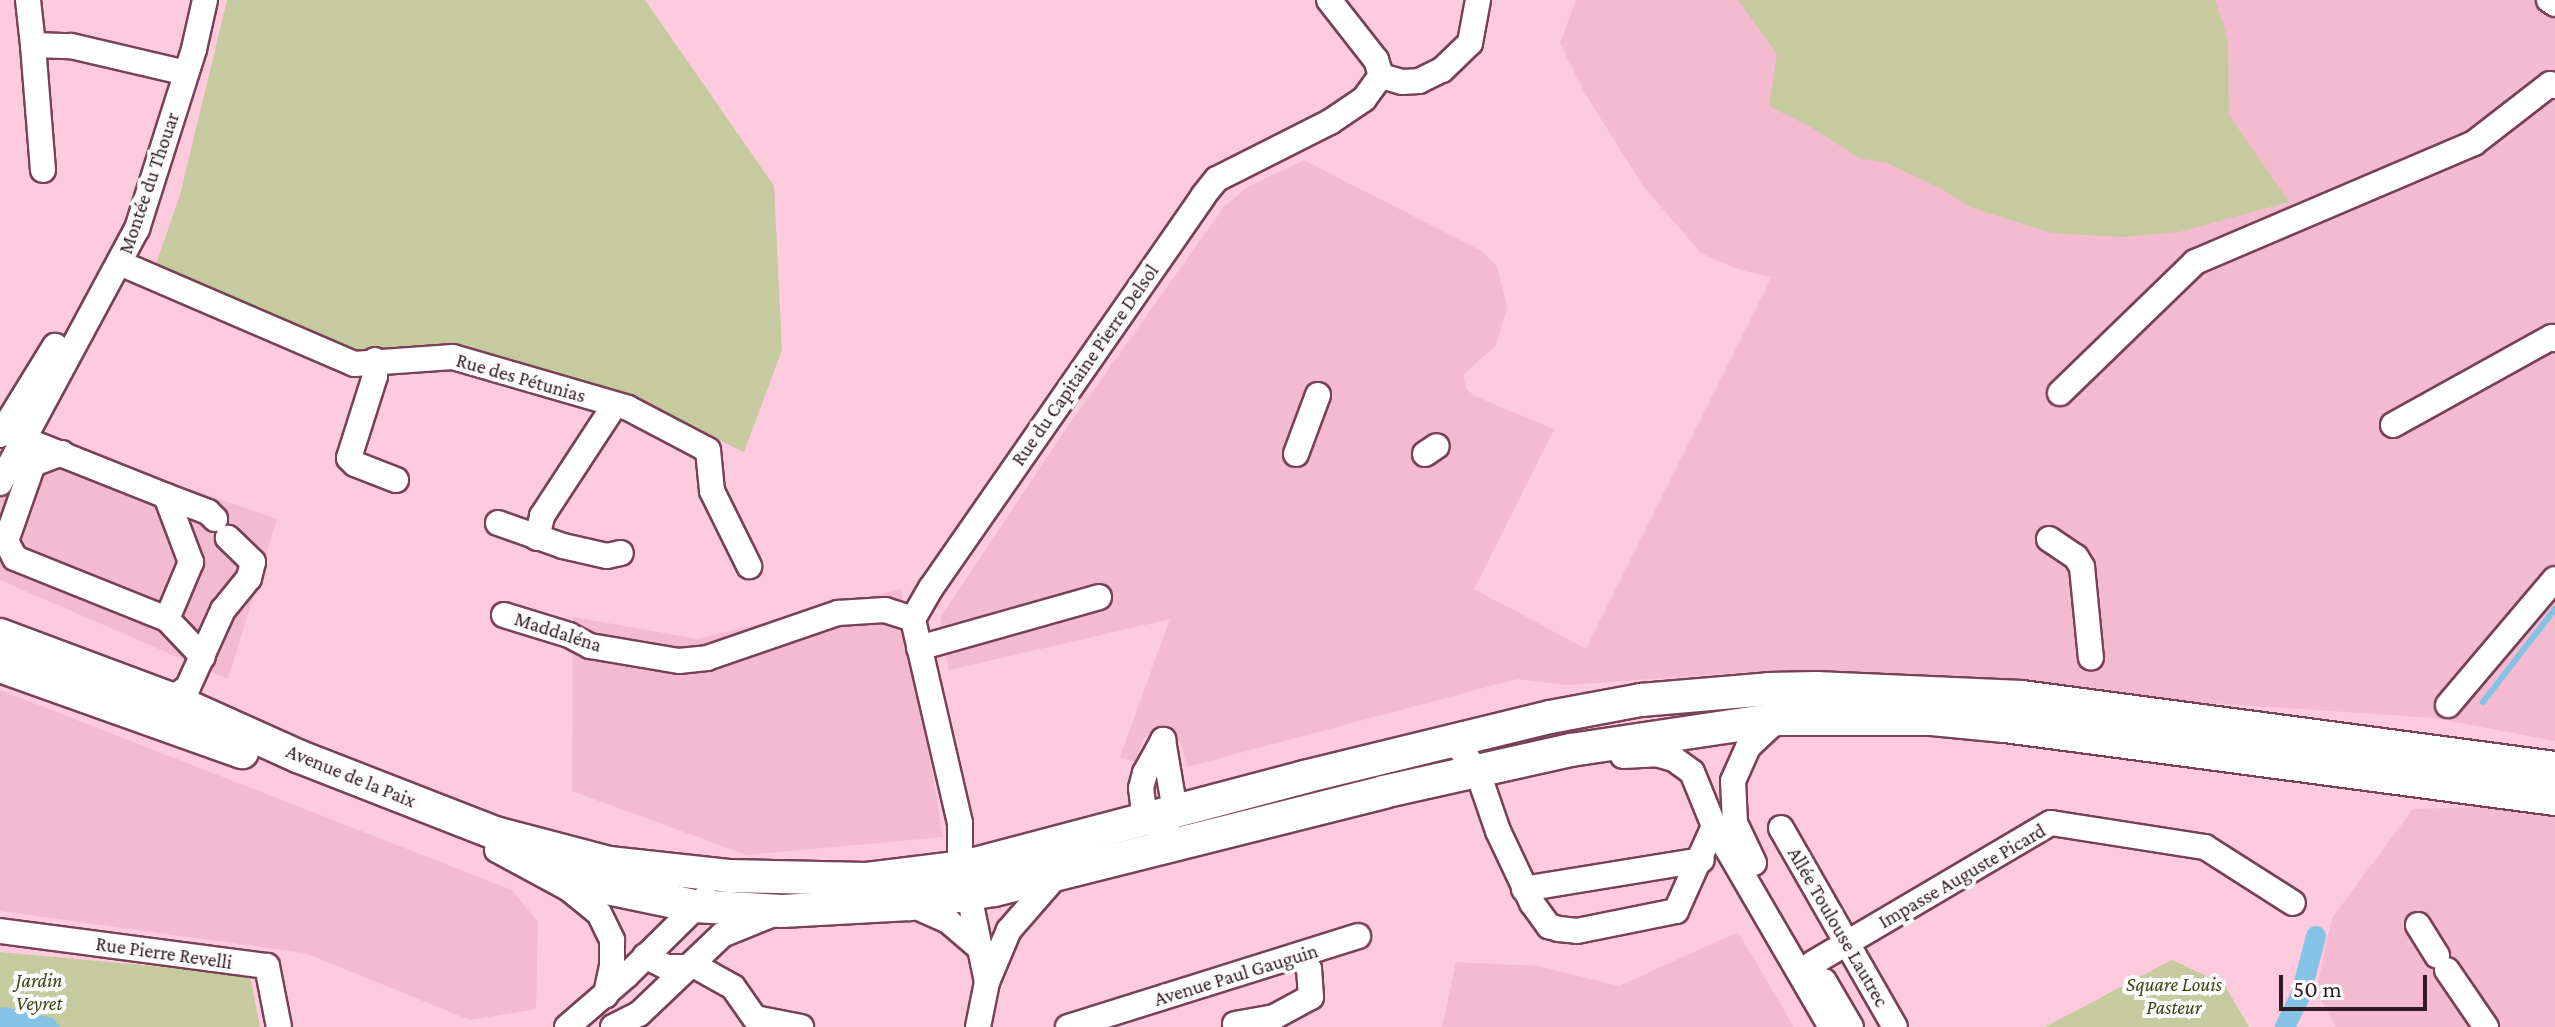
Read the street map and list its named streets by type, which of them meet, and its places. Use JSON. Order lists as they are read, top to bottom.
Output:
{
  "streets": {
    "main road": ["Avenue de la Paix"],
    "street": [
      "Montée du Thouar",
      "Rue du Capitaine Pierre Delsol",
      "Rue des Pétunias",
      "Maddaléna",
      "Impasse Auguste Picard",
      "Allée Toulouse Lautrec",
      "Rue Pierre Revelli",
      "Avenue Paul Gauguin"
    ]
  },
  "crossings": [
    ["Montée du Thouar", "Rue des Pétunias"],
    ["Rue du Capitaine Pierre Delsol", "Maddaléna"],
    ["Impasse Auguste Picard", "Allée Toulouse Lautrec"]
  ],
  "parks": ["Jardin Veyret", "Square Louis Pasteur"],
  "scale_bar": "50 m"
}
